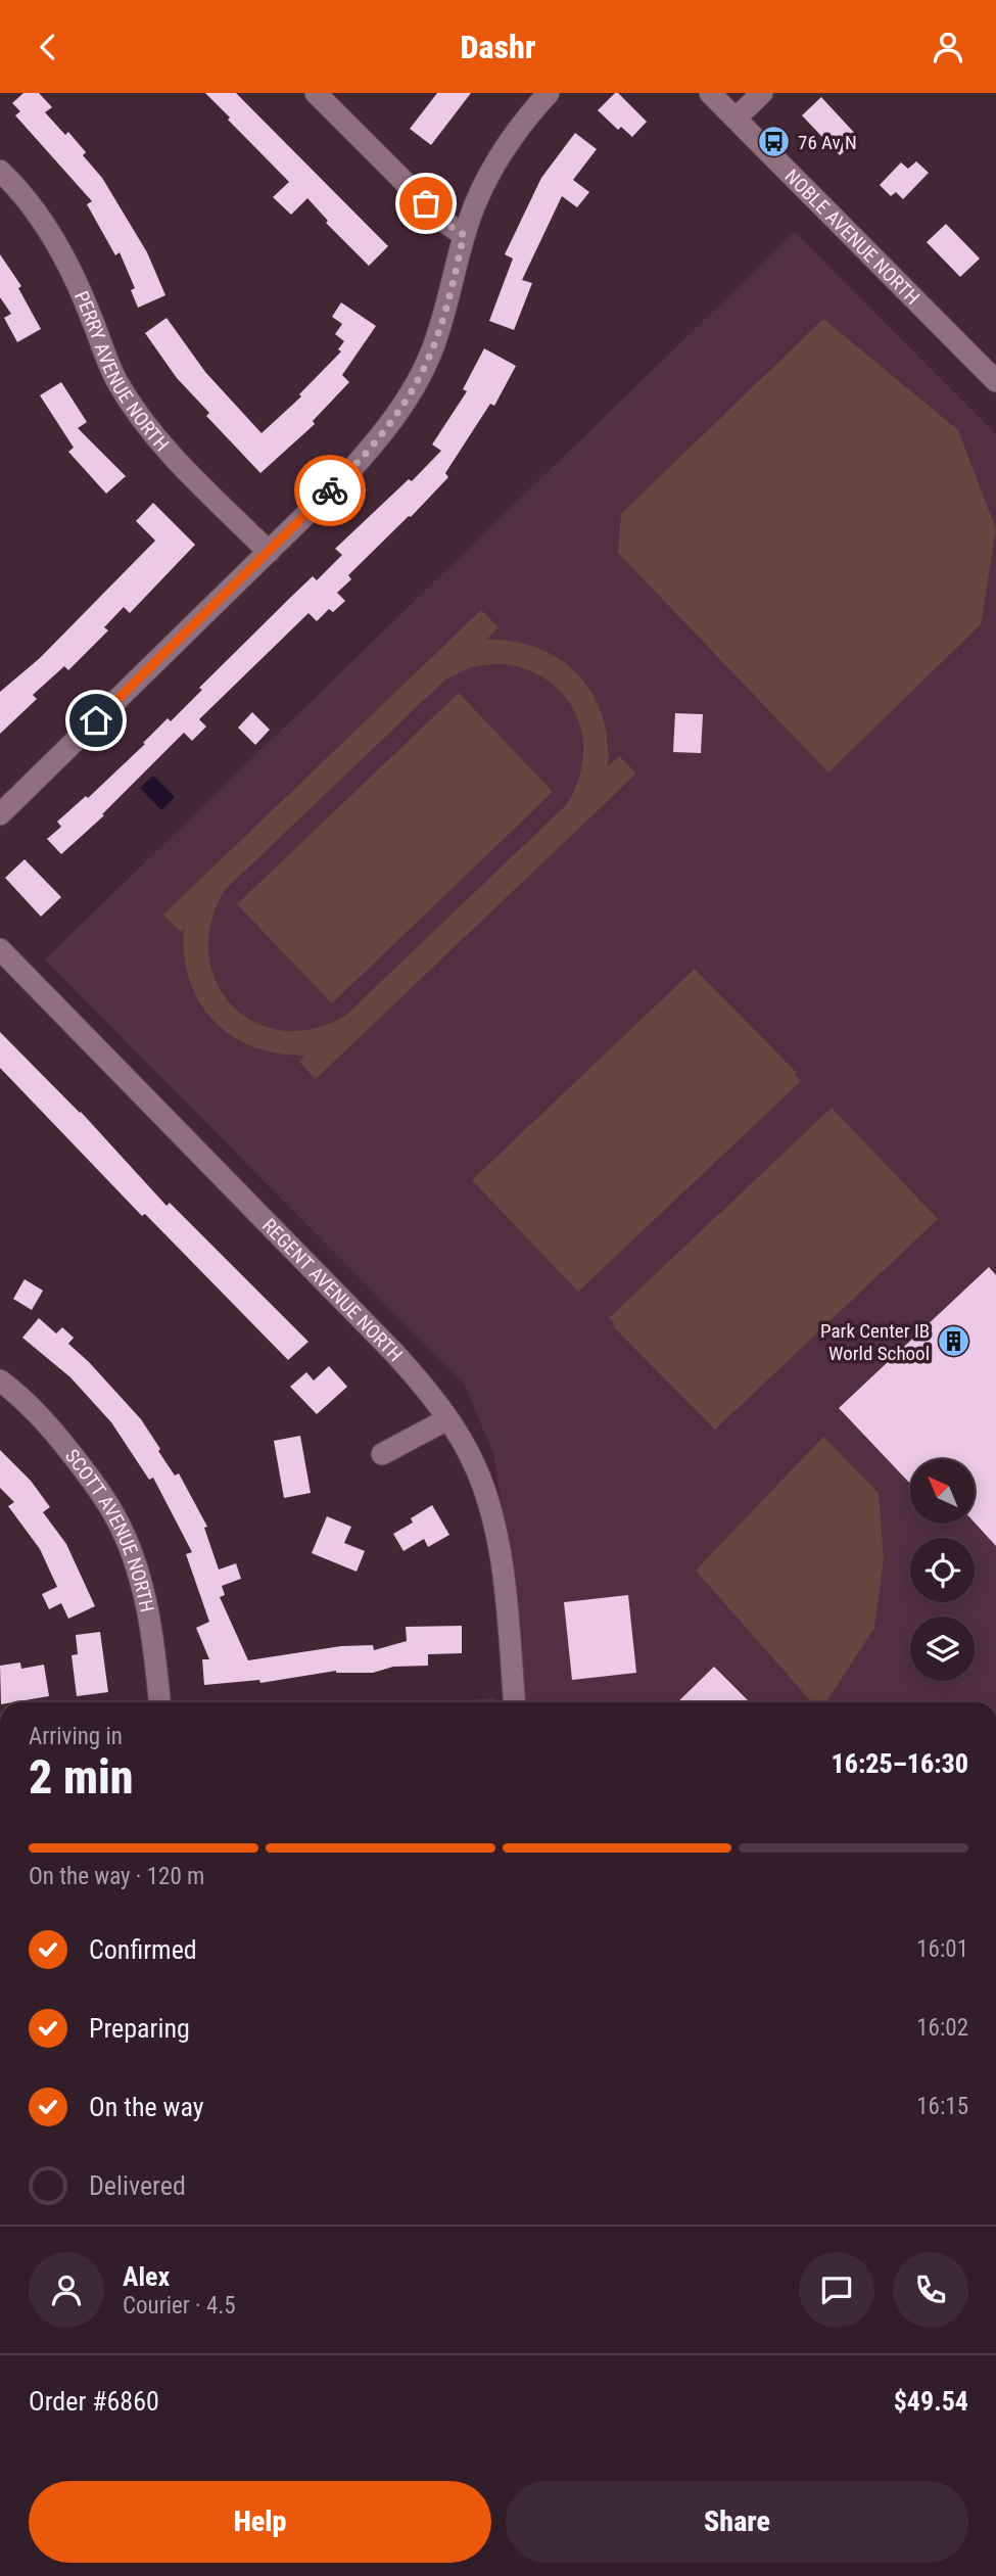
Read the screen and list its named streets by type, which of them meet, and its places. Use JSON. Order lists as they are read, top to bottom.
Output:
{
  "streets": {
    "street": [
      "NOBLE AVENUE NORTH",
      "PERRY AVENUE NORTH",
      "REGENT AVENUE NORTH",
      "SCOTT AVENUE NORTH"
    ]
  },
  "places": {
    "bus stop": ["76 Av N"],
    "building": ["Park Center IB World School"]
  },
  "north": "top left",
  "page": {
    "header": "Dashr",
    "heading": ["2 min", "Arriving in", "16:25–16:30"],
    "panel": [
      "Alex",
      "Courier · 4.5",
      "Order #6860",
      "$49.54"
    ],
    "bar": "On the way · 120 m",
    "list": [
      ["Confirmed", "16:01"],
      ["Preparing", "16:02"],
      ["On the way", "16:15"],
      "Delivered"
    ],
    "buttons": ["Help", "Share"]
  }
}
